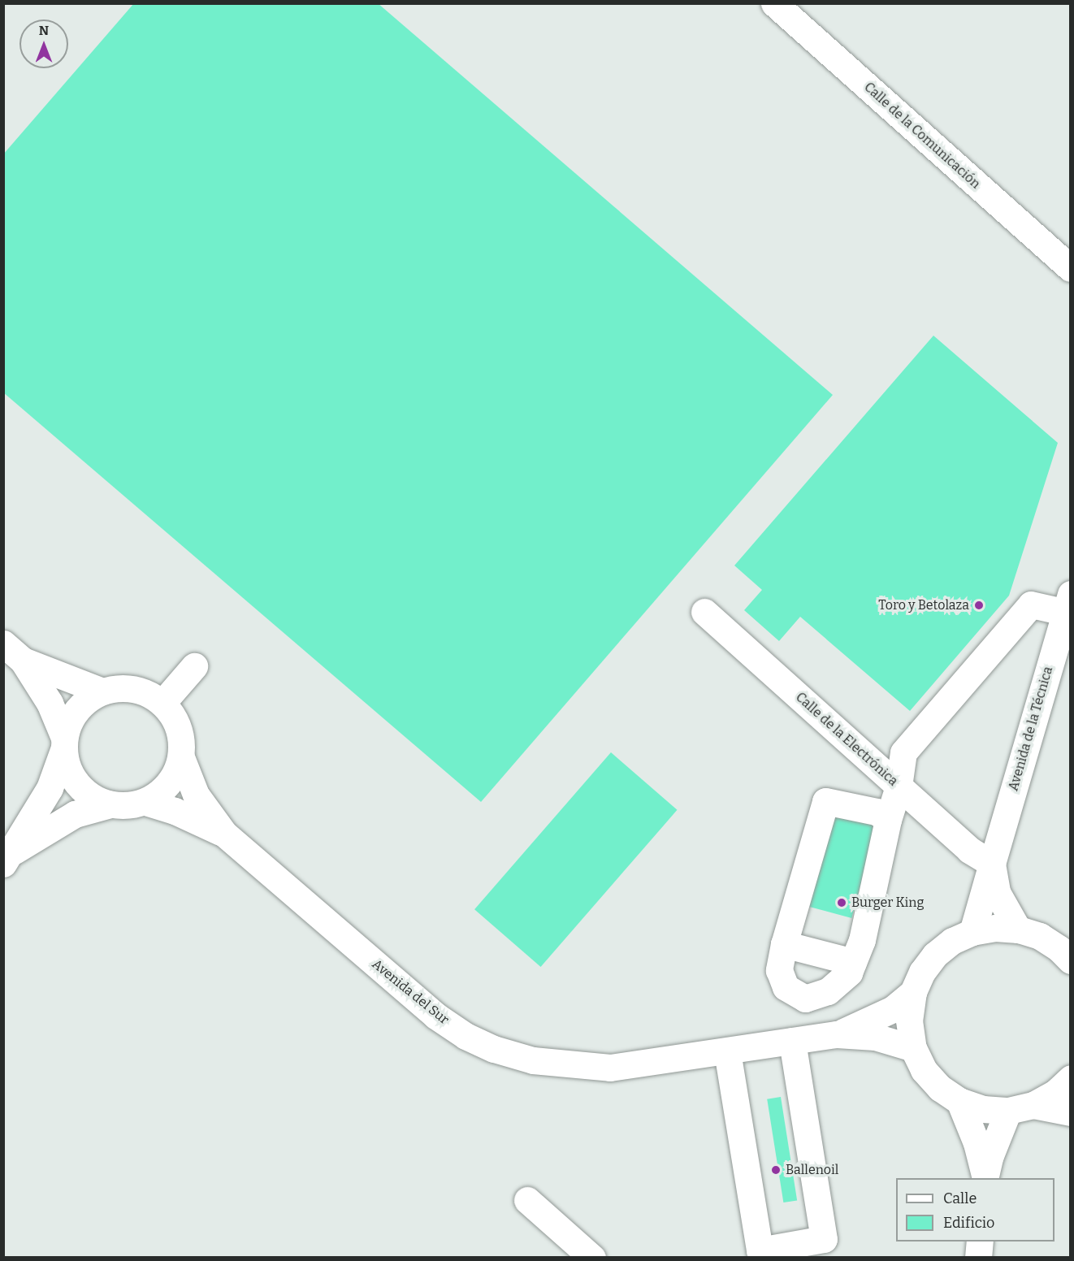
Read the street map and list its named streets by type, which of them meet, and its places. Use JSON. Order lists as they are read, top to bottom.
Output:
{
  "streets": {
    "street": [
      "Calle de la Comunicación",
      "Avenida de la Técnica",
      "Calle de la Electrónica",
      "Avenida del Sur"
    ]
  },
  "crossings": [
    ["Avenida de la Técnica", "Calle de la Electrónica"]
  ],
  "places": ["Toro y Betolaza", "Burger King", "Ballenoil"],
  "legend": ["Calle", "Edificio"],
  "north": "top"
}
